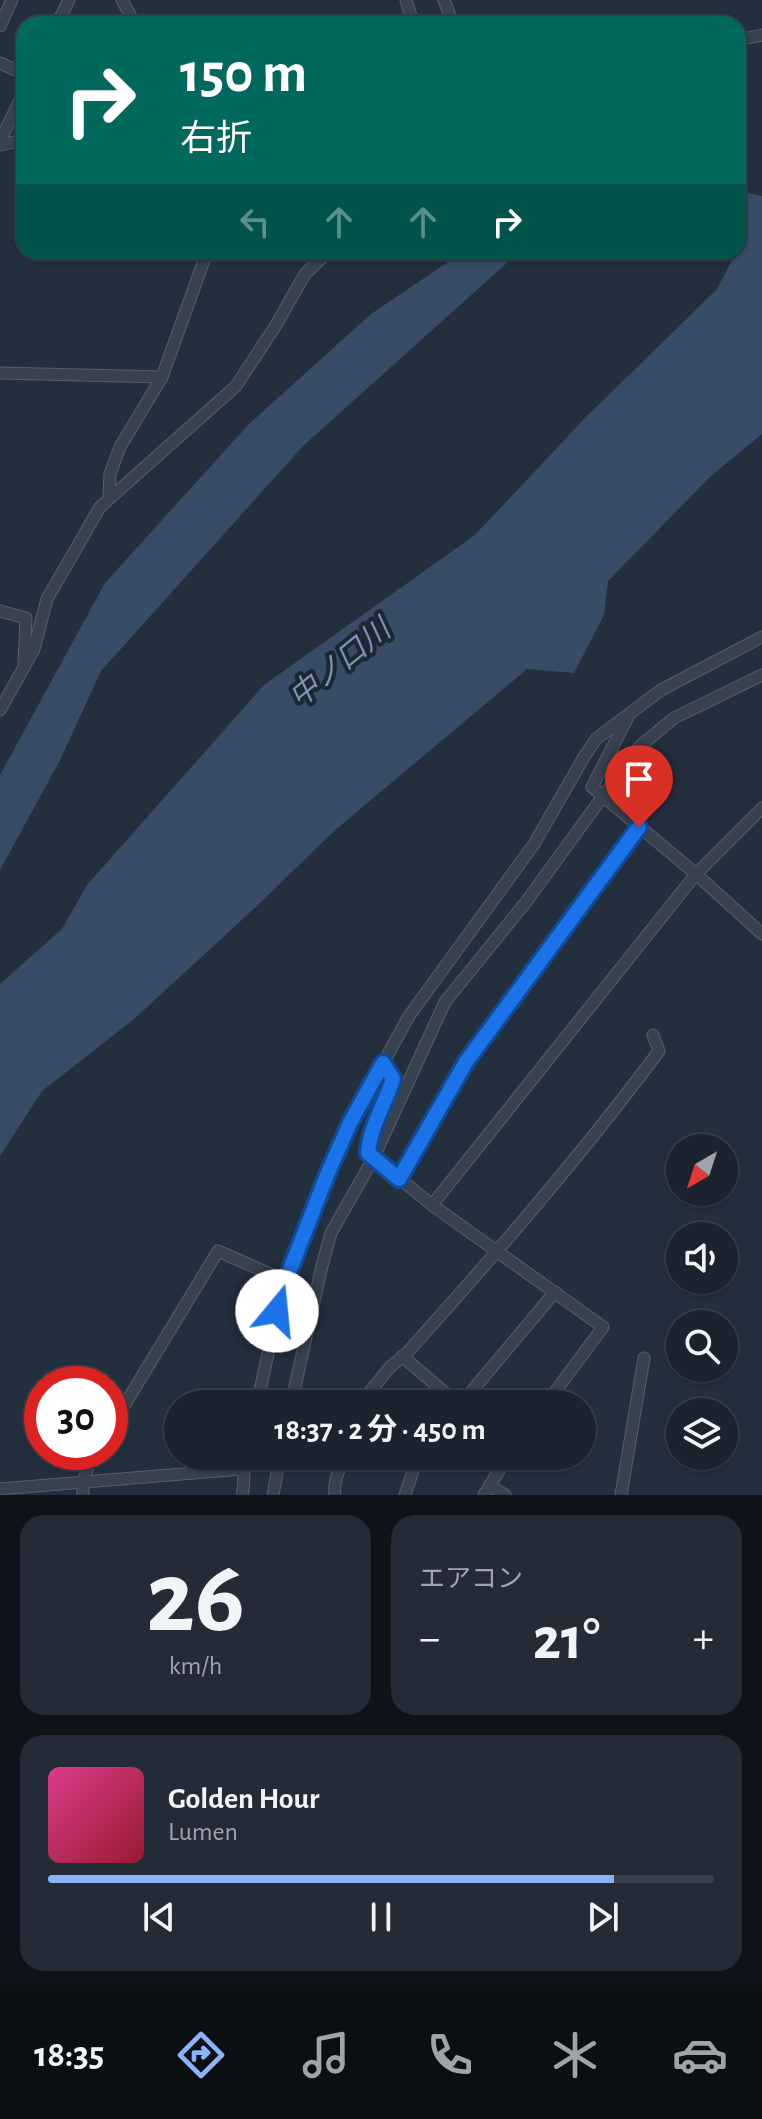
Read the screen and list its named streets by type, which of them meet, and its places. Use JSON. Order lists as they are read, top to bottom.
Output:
{
  "water": ["中ノ口川"],
  "north": "bottom left",
  "page": {
    "turn": ["150 m", "右折"],
    "limit": "30",
    "trip": "18:37 · 2 分 · 450 m",
    "tile": [
      ["26", "km/h"],
      "エアコン"
    ],
    "heat": ["−", "21°", "+"],
    "song": ["Golden Hour", "Lumen"],
    "tabs": "18:35"
  }
}
